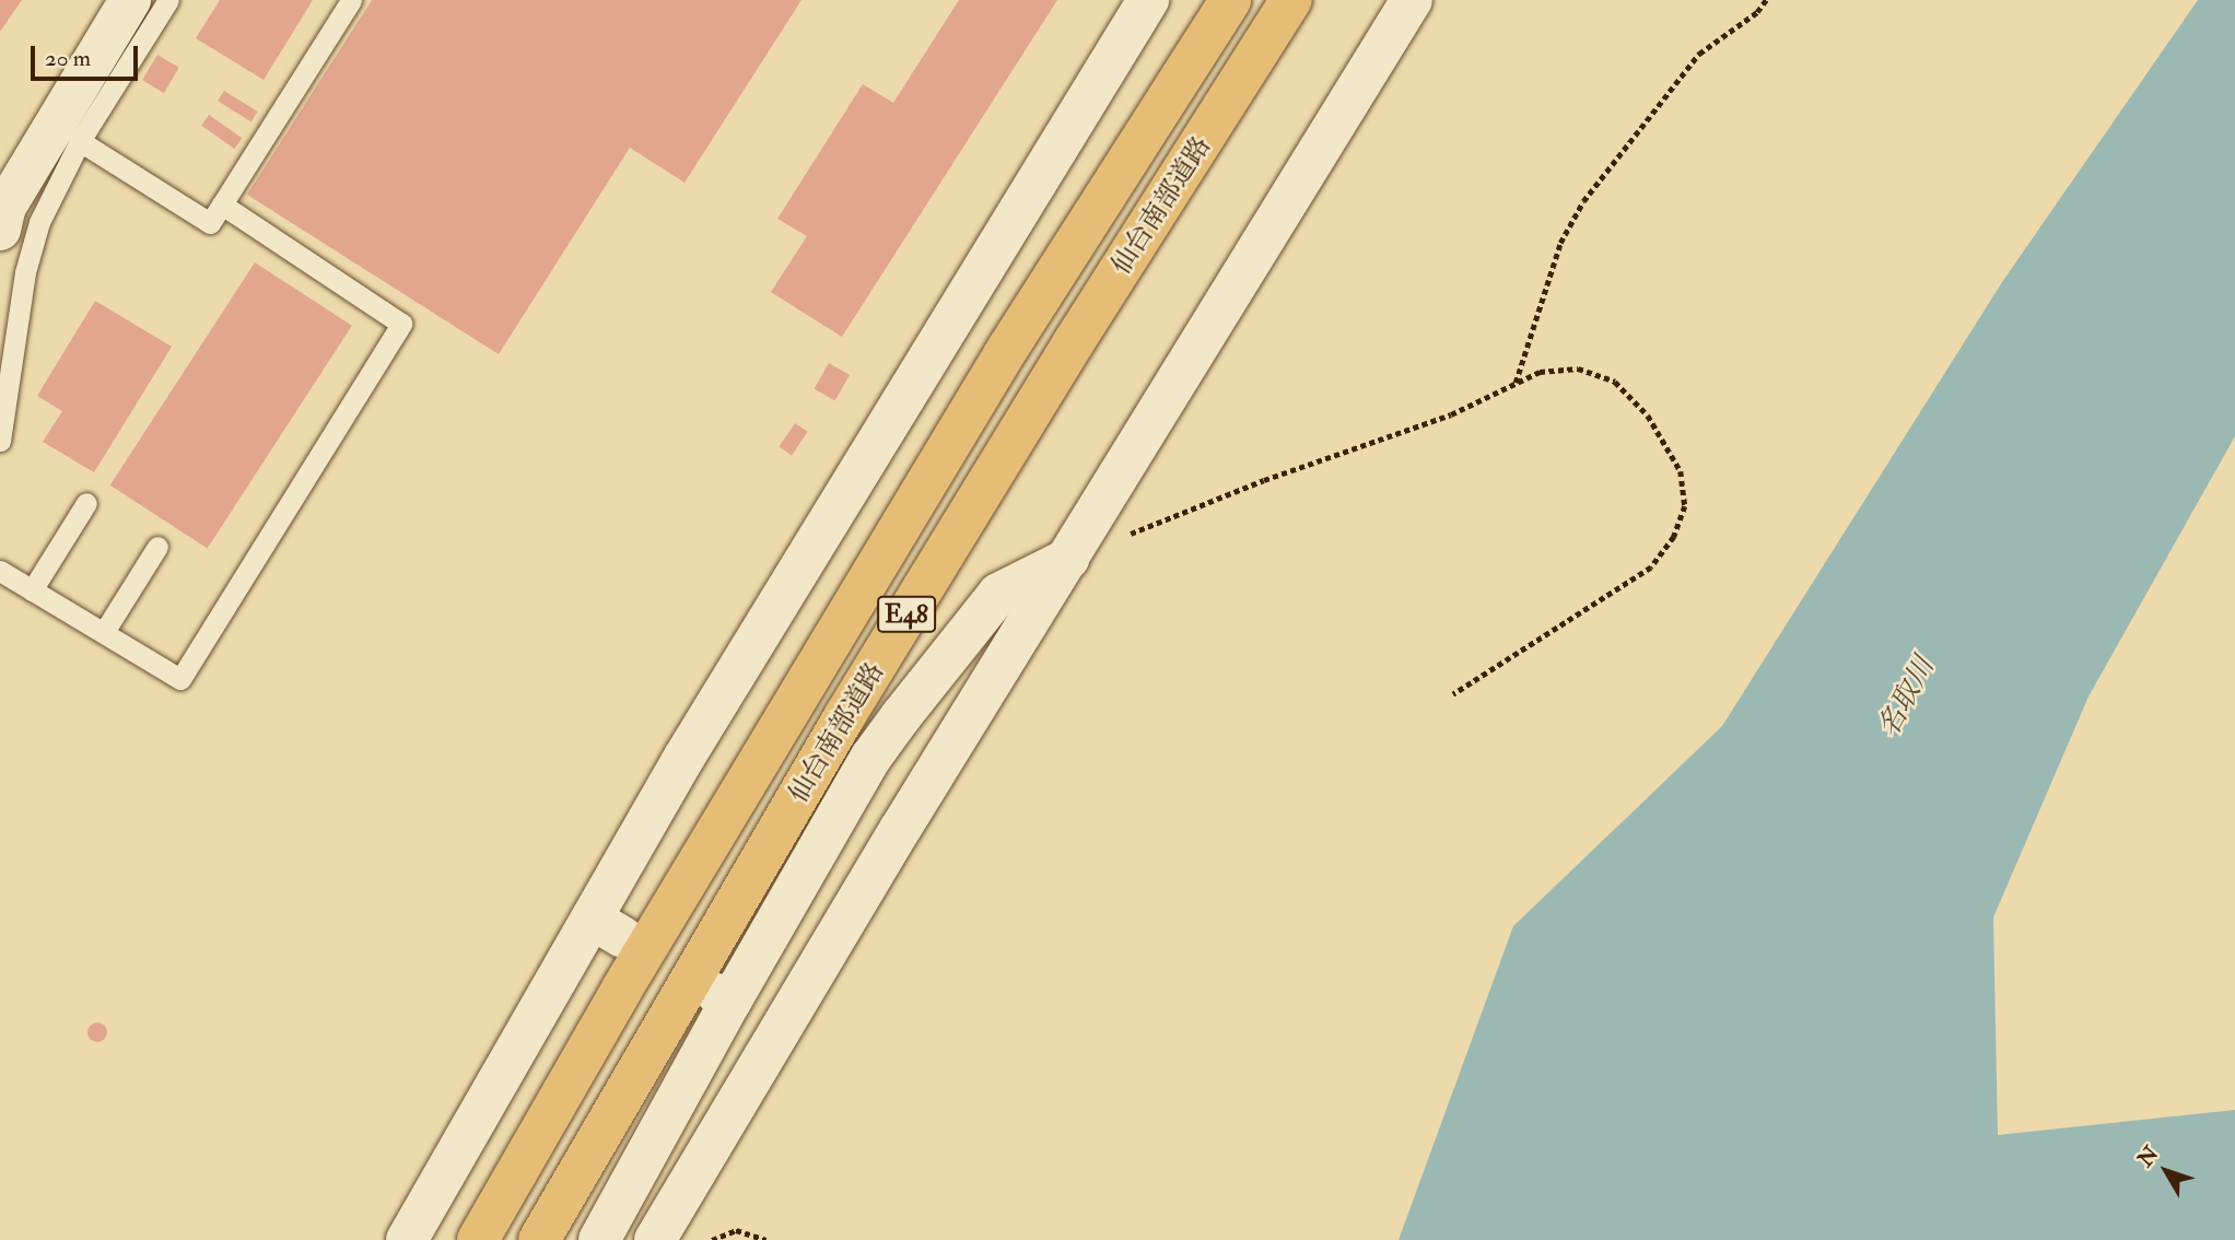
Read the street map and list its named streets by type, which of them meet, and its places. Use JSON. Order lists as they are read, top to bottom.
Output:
{
  "streets": {
    "highway": ["仙台南部道路", "E48"]
  },
  "water": ["名取川"],
  "scale_bar": "20 m",
  "north": "top left"
}
